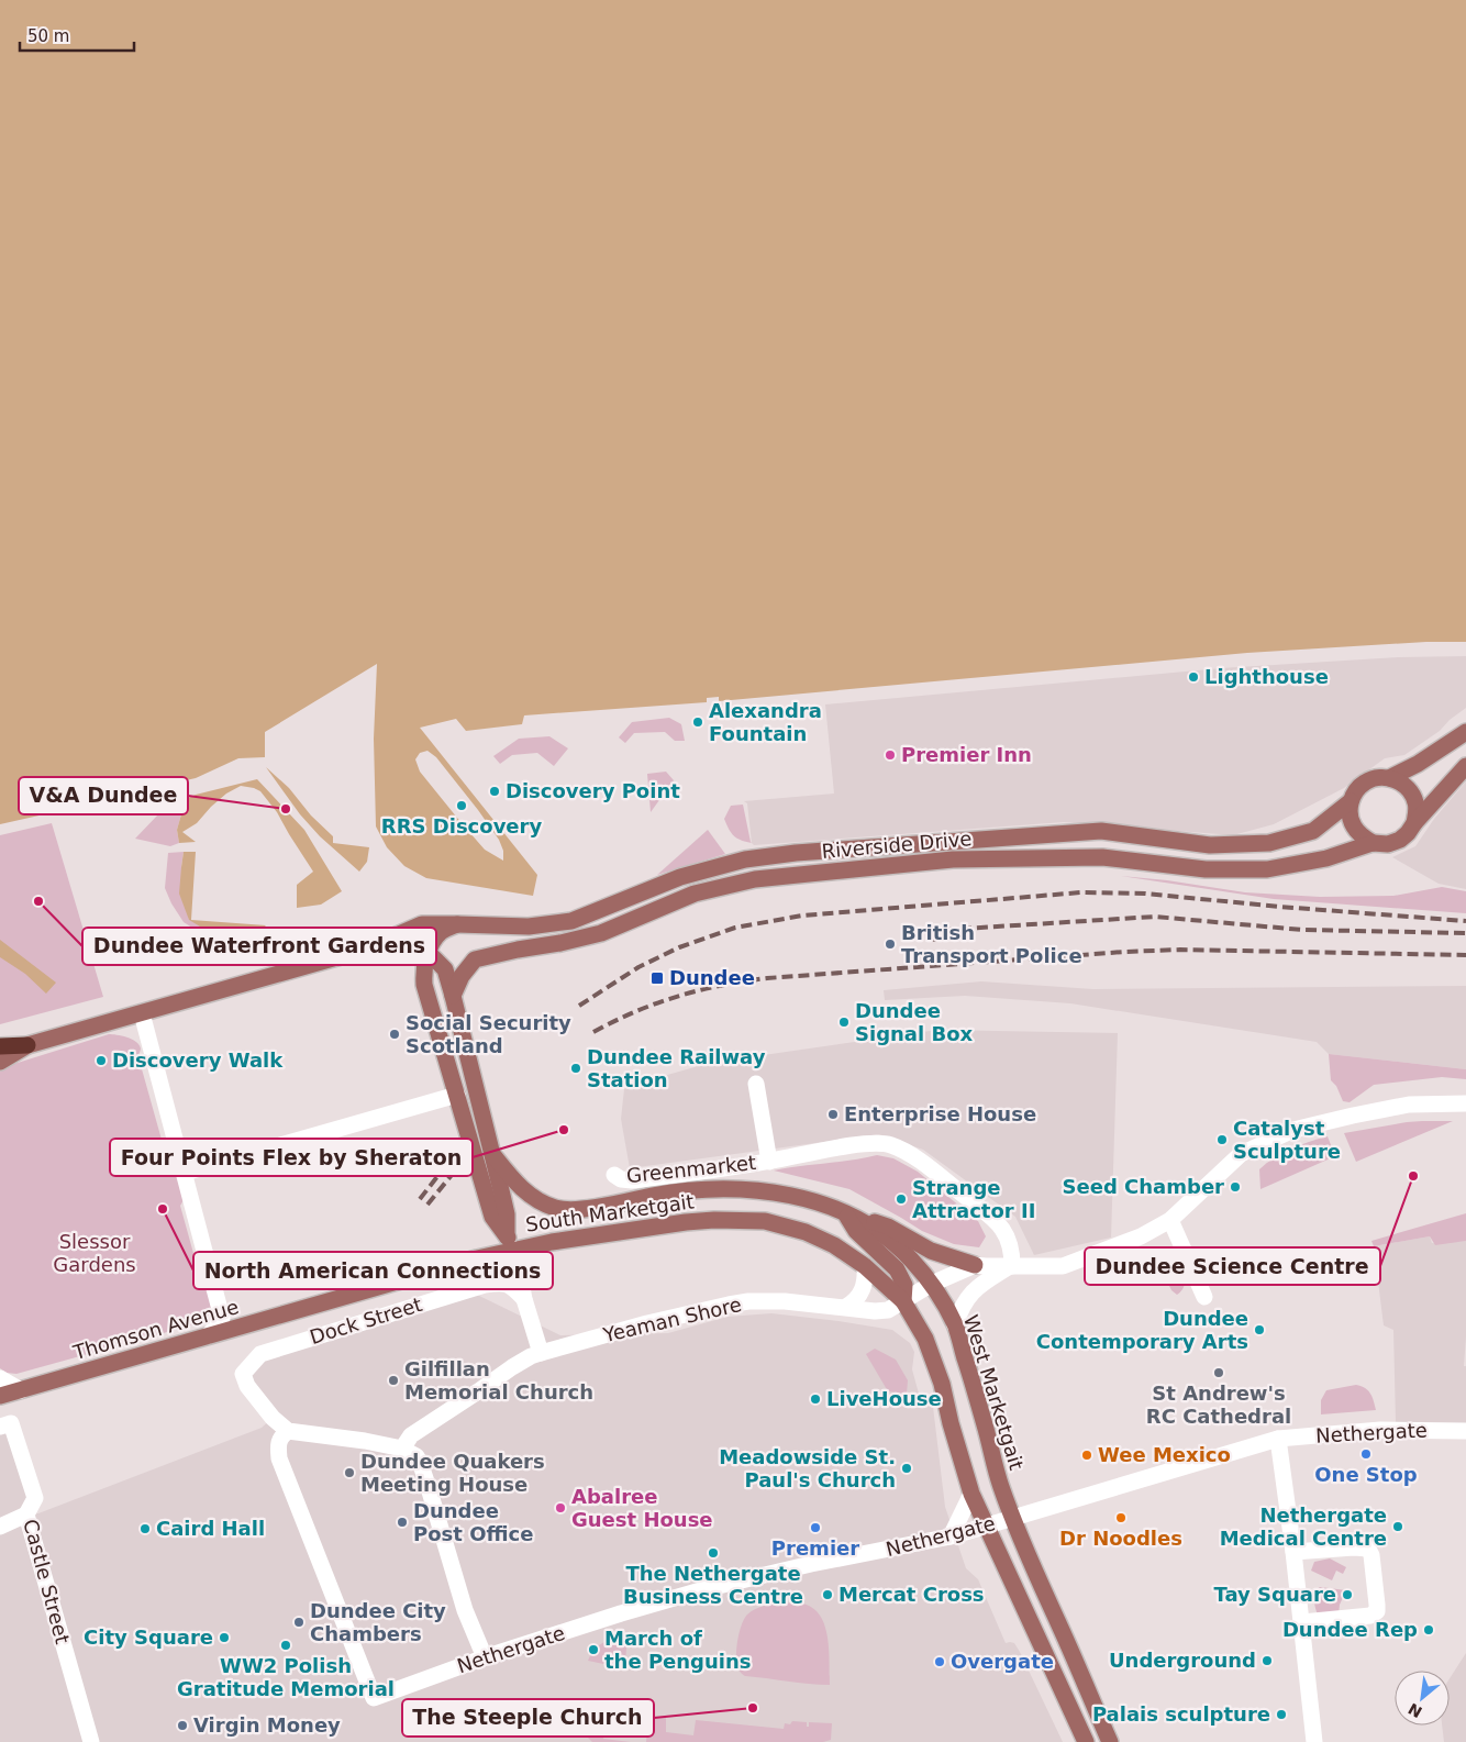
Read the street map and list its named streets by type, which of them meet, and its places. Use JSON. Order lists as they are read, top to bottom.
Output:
{
  "streets": {
    "main road": [
      "Riverside Drive",
      "South Marketgait",
      "Thomson Avenue",
      "West Marketgait"
    ],
    "street": [
      "Greenmarket",
      "Yeaman Shore",
      "Dock Street",
      "Nethergate",
      "Castle Street"
    ]
  },
  "crossings": [
    ["South Marketgait", "Thomson Avenue"],
    ["South Marketgait", "West Marketgait"],
    ["Dock Street", "Nethergate"],
    ["West Marketgait", "Nethergate"]
  ],
  "parks": ["Slessor Gardens"],
  "places": {
    "other": [
      "Lighthouse",
      "Alexandra Fountain",
      "Premier Inn",
      "Discovery Point",
      "RRS Discovery",
      "V&A Dundee",
      "Dundee Waterfront Gardens",
      "British Transport Police",
      "Dundee Signal Box",
      "Social Security Scotland",
      "Discovery Walk",
      "Dundee Railway Station",
      "Enterprise House",
      "Four Points Flex by Sheraton",
      "Catalyst Sculpture",
      "Dundee Science Centre",
      "Seed Chamber",
      "Strange Attractor II",
      "North American Connections",
      "Dundee Contemporary Arts",
      "St Andrew's RC Cathedral",
      "Gilfillan Memorial Church",
      "LiveHouse",
      "One Stop",
      "Wee Mexico",
      "Meadowside St. Paul's Church",
      "Dundee Quakers Meeting House",
      "Abalree Guest House",
      "Dr Noodles",
      "Dundee Post Office",
      "Nethergate Medical Centre",
      "Premier",
      "Caird Hall",
      "The Nethergate Business Centre",
      "Mercat Cross",
      "Tay Square",
      "Dundee City Chambers",
      "Dundee Rep",
      "City Square",
      "WW2 Polish Gratitude Memorial",
      "March of the Penguins",
      "Underground",
      "Overgate",
      "The Steeple Church",
      "Palais sculpture",
      "Virgin Money"
    ],
    "transit": ["Dundee"]
  },
  "scale_bar": "50 m",
  "north": "bottom left"
}
